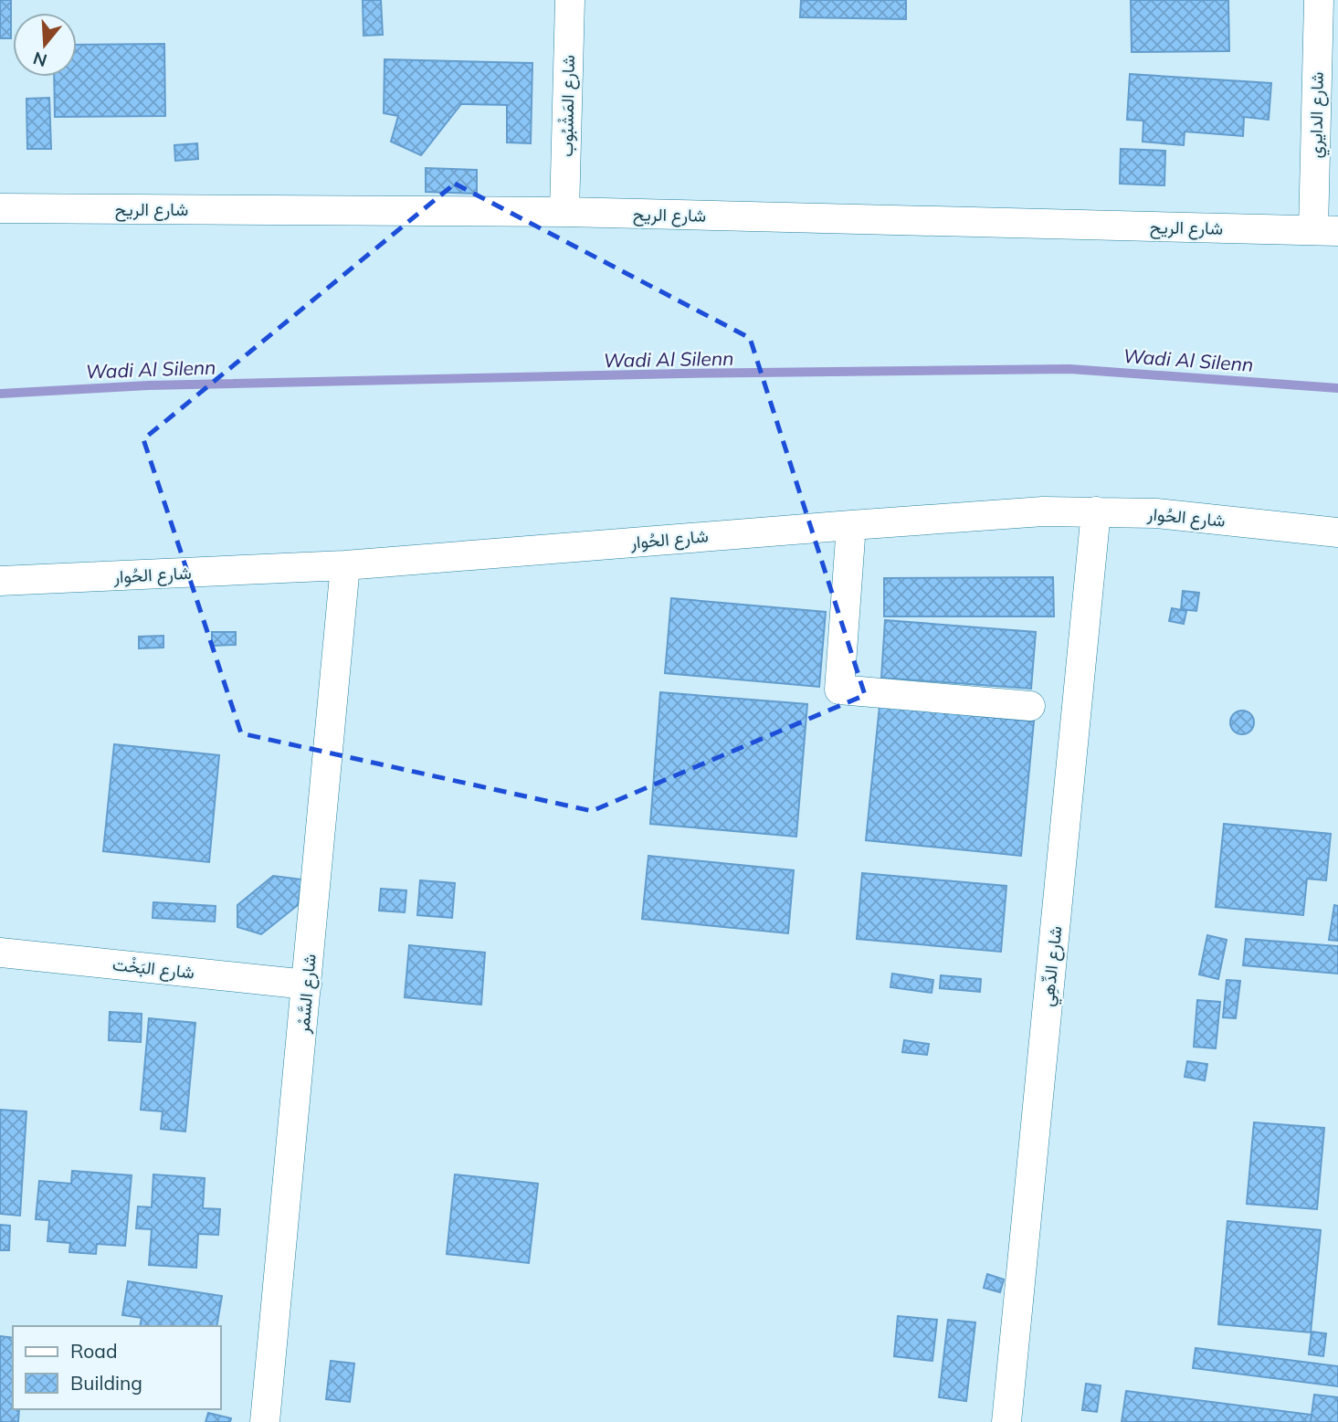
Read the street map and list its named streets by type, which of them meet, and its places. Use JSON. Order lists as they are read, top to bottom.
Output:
{
  "streets": {
    "street": [
      "شارع المَشْبُوب",
      "شارع الدايري",
      "شارع الريح",
      "شارع الحُوار",
      "شارع الدِّهِي",
      "شارع البَخْت",
      "شارع السَّمْر"
    ]
  },
  "crossings": [
    ["شارع المَشْبُوب", "شارع الريح"],
    ["شارع الدايري", "شارع الريح"],
    ["شارع الحُوار", "شارع الدِّهِي"],
    ["شارع الحُوار", "شارع السَّمْر"],
    ["شارع البَخْت", "شارع السَّمْر"]
  ],
  "water": ["Wadi Al Silenn"],
  "legend": ["Road", "Building"],
  "north": "bottom"
}
